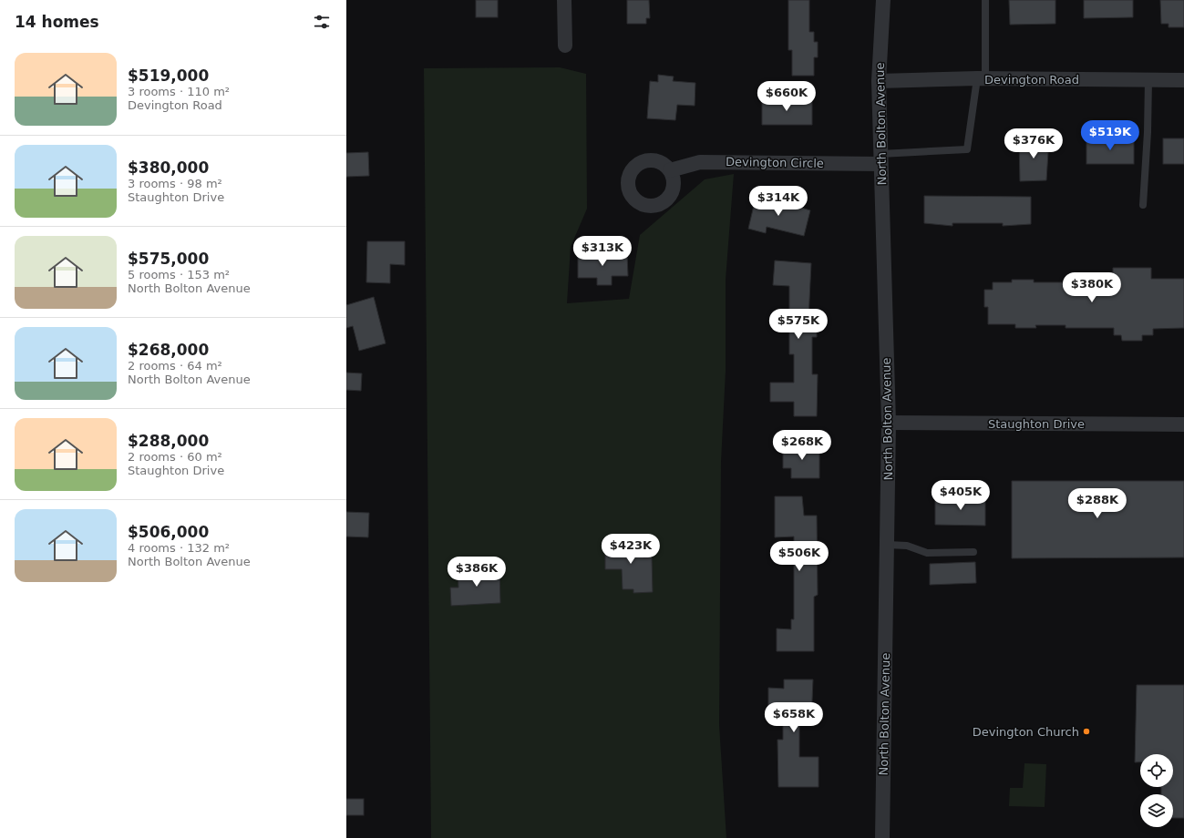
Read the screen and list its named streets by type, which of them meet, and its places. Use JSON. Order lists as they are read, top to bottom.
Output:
{
  "streets": {
    "street": [
      "Devington Road",
      "North Bolton Avenue",
      "Devington Circle",
      "Staughton Drive"
    ]
  },
  "crossings": [
    ["Devington Road", "North Bolton Avenue"],
    ["North Bolton Avenue", "Devington Circle"],
    ["North Bolton Avenue", "Staughton Drive"]
  ],
  "places": ["Devington Church"],
  "page": {
    "heading": "14 homes",
    "list": [
      {
        "name": "$519,000",
        "note": "3 rooms · 110 m² · Devington Road"
      },
      {
        "name": "$380,000",
        "note": "3 rooms · 98 m² · Staughton Drive"
      },
      {
        "name": "$575,000",
        "note": "5 rooms · 153 m² · North Bolton Avenue"
      },
      {
        "name": "$268,000",
        "note": "2 rooms · 64 m² · North Bolton Avenue"
      },
      {
        "name": "$288,000",
        "note": "2 rooms · 60 m² · Staughton Drive"
      },
      {
        "name": "$506,000",
        "note": "4 rooms · 132 m² · North Bolton Avenue"
      }
    ],
    "price": [
      "$660K",
      "$519K",
      "$376K",
      "$314K",
      "$313K",
      "$380K",
      "$575K",
      "$268K",
      "$405K",
      "$288K",
      "$423K",
      "$506K",
      "$386K",
      "$658K"
    ]
  }
}
